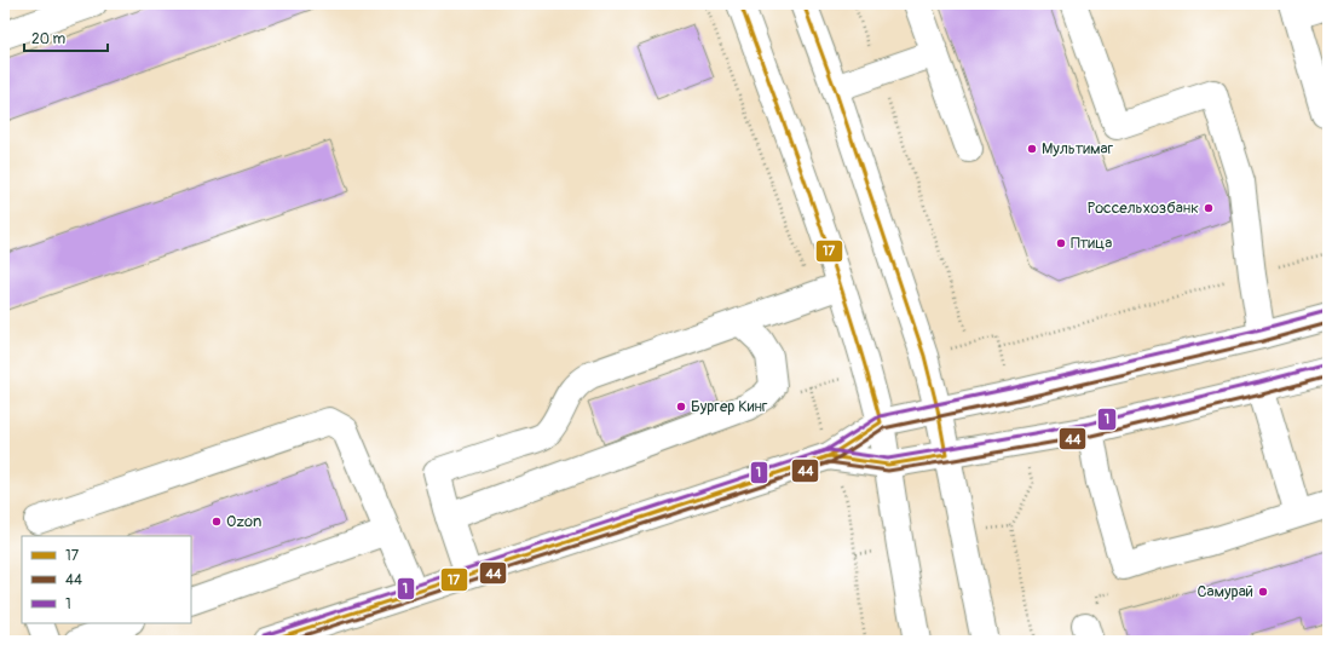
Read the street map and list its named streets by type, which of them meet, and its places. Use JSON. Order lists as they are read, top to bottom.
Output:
{
  "places": [
    "Мультимаг",
    "Россельхозбанк",
    "Птица",
    "Бургер Кинг",
    "Ozon",
    "Самурай"
  ],
  "lines": ["transit line 17", "transit line 1", "transit line 44"],
  "legend": ["17", "44", "1"],
  "scale_bar": "20 m"
}
